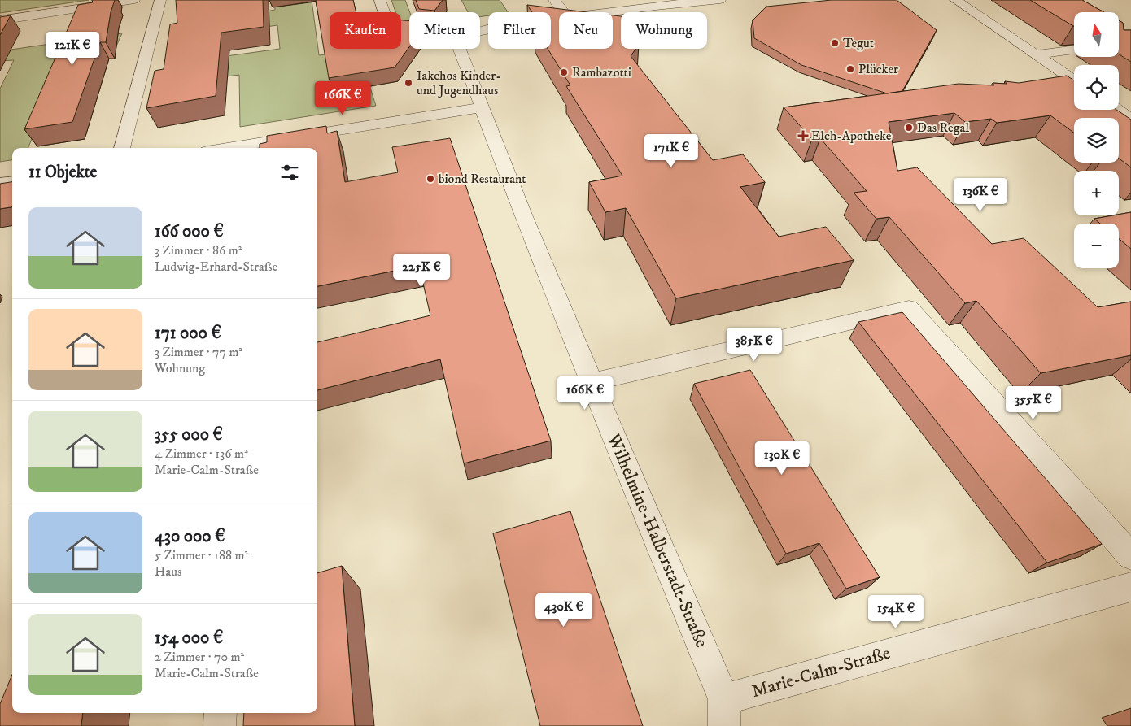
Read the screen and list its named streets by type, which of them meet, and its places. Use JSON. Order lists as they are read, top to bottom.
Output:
{
  "streets": {
    "street": ["Wilhelmine-Halberstadt-Straße", "Marie-Calm-Straße"]
  },
  "crossings": [
    ["Wilhelmine-Halberstadt-Straße", "Marie-Calm-Straße"]
  ],
  "places": {
    "other": [
      "Tegut",
      "Plücker",
      "Rambazotti",
      "Iakchos Kinder- und Jugendhaus",
      "Das Regal",
      "biond Restaurant"
    ],
    "health": ["Elch-Apotheke"]
  },
  "north": "top",
  "page": {
    "map_buttons": ["+", "−"],
    "chip": [
      "Kaufen",
      "Mieten",
      "Filter",
      "Neu",
      "Wohnung"
    ],
    "price": [
      "121K €",
      "166K €",
      "171K €",
      "136K €",
      "225K €",
      "385K €",
      "166K €",
      "355K €",
      "130K €",
      "430K €",
      "154K €"
    ],
    "heading": "11 Objekte",
    "list": [
      {
        "name": "166 000 €",
        "note": "3 Zimmer · 86 m² · Ludwig-Erhard-Straße"
      },
      {
        "name": "171 000 €",
        "note": "3 Zimmer · 77 m² · Wohnung"
      },
      {
        "name": "355 000 €",
        "note": "4 Zimmer · 136 m² · Marie-Calm-Straße"
      },
      {
        "name": "430 000 €",
        "note": "5 Zimmer · 188 m² · Haus"
      },
      {
        "name": "154 000 €",
        "note": "2 Zimmer · 70 m² · Marie-Calm-Straße"
      }
    ]
  }
}
